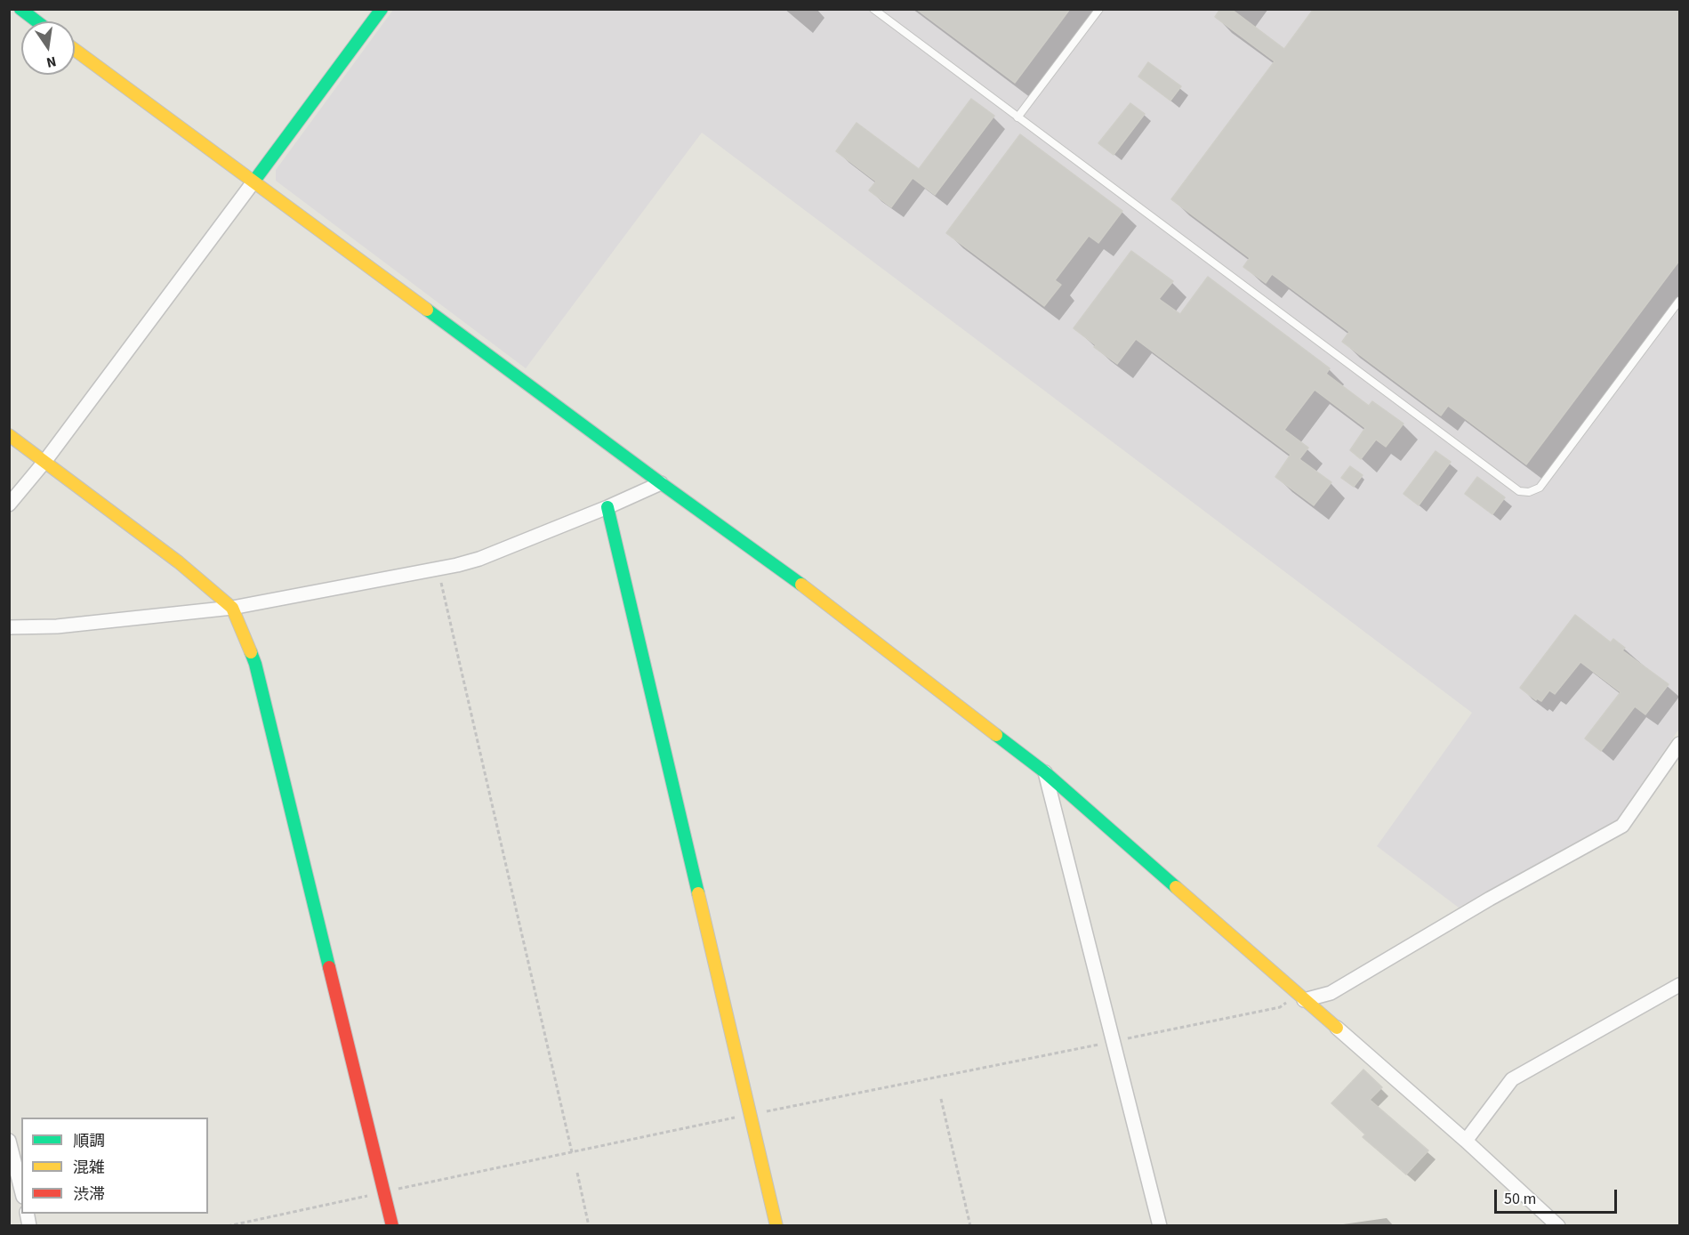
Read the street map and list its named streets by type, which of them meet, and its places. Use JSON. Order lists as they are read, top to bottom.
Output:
{
  "legend": ["順調", "混雑", "渋滞"],
  "scale_bar": "50 m",
  "north": "bottom"
}
